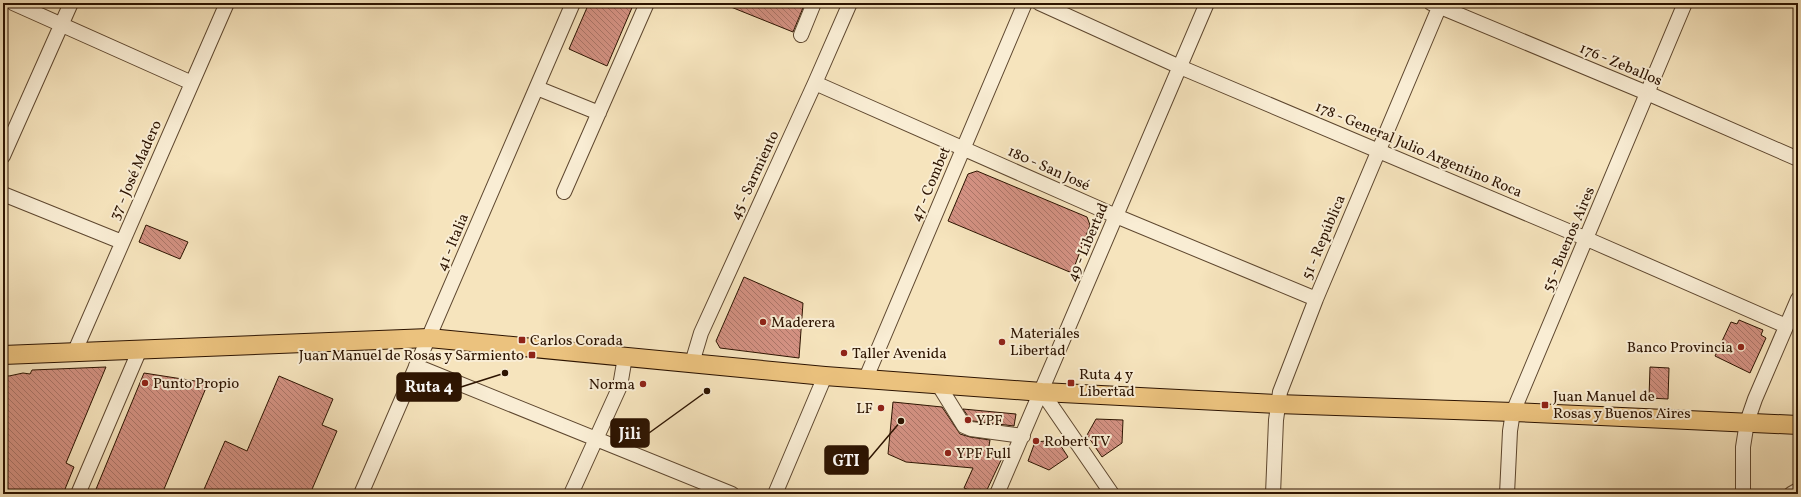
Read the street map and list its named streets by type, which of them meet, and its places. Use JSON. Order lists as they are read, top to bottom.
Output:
{
  "streets": {
    "street": [
      "176 - Zeballos",
      "178 - General Julio Argentino Roca",
      "180 - San José",
      "37 - José Madero",
      "45 - Sarmiento",
      "47 - Combet",
      "51 - República",
      "55 - Buenos Aires",
      "41 - Italia",
      "49 - Libertad"
    ]
  },
  "crossings": [
    ["176 - Zeballos", "51 - República"],
    ["176 - Zeballos", "55 - Buenos Aires"],
    ["178 - General Julio Argentino Roca", "51 - República"],
    ["178 - General Julio Argentino Roca", "55 - Buenos Aires"],
    ["178 - General Julio Argentino Roca", "49 - Libertad"],
    ["180 - San José", "45 - Sarmiento"],
    ["180 - San José", "47 - Combet"],
    ["180 - San José", "51 - República"],
    ["180 - San José", "49 - Libertad"]
  ],
  "places": {
    "other": [
      "Maderera",
      "Materiales Libertad",
      "Banco Provincia",
      "Taller Avenida",
      "Ruta 4",
      "Punto Propio",
      "Norma",
      "Jili",
      "LF",
      "YPF",
      "GTI",
      "Robert TV",
      "YPF Full"
    ],
    "transit": [
      "Carlos Corada",
      "Juan Manuel de Rosas y Sarmiento",
      "Ruta 4 y Libertad",
      "Juan Manuel de Rosas y Buenos Aires"
    ]
  }
}
